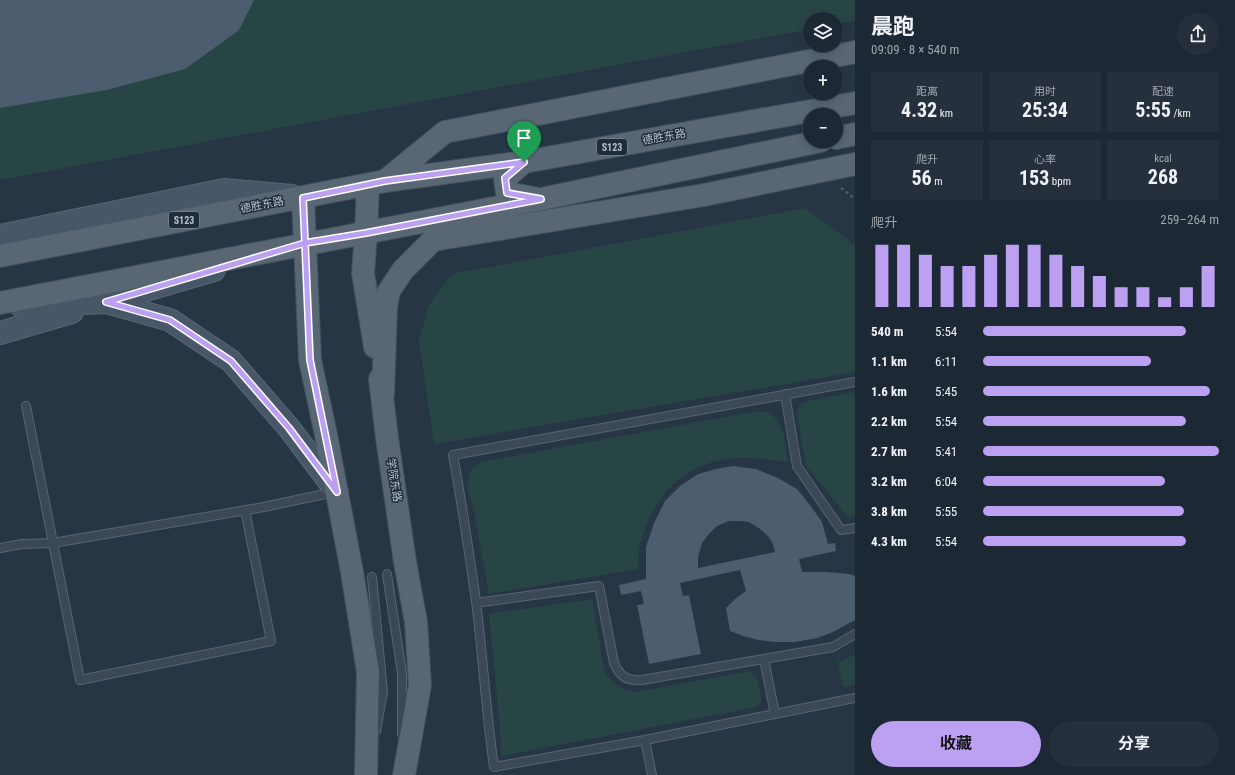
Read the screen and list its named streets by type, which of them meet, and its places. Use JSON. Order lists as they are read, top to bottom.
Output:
{
  "streets": {
    "main road": ["德胜东路", "S123", "学院东路"]
  },
  "crossings": [
    ["德胜东路", "学院东路"]
  ],
  "page": {
    "heading": ["晨跑", "09:09 · 8 × 540 m"],
    "map_buttons": ["+", "−"],
    "stats": [
      ["距离", "4.32 km"],
      ["用时", "25:34"],
      ["配速", "5:55 /km"],
      ["爬升", "56 m"],
      ["心率", "153 bpm"],
      ["kcal", "268"]
    ],
    "chart": ["爬升", "259–264 m"],
    "list": [
      {
        "name": "540 m",
        "note": "5:54"
      },
      {
        "name": "1.1 km",
        "note": "6:11"
      },
      {
        "name": "1.6 km",
        "note": "5:45"
      },
      {
        "name": "2.2 km",
        "note": "5:54"
      },
      {
        "name": "2.7 km",
        "note": "5:41"
      },
      {
        "name": "3.2 km",
        "note": "6:04"
      },
      {
        "name": "3.8 km",
        "note": "5:55"
      },
      {
        "name": "4.3 km",
        "note": "5:54"
      }
    ],
    "buttons": ["收藏", "分享"]
  }
}
